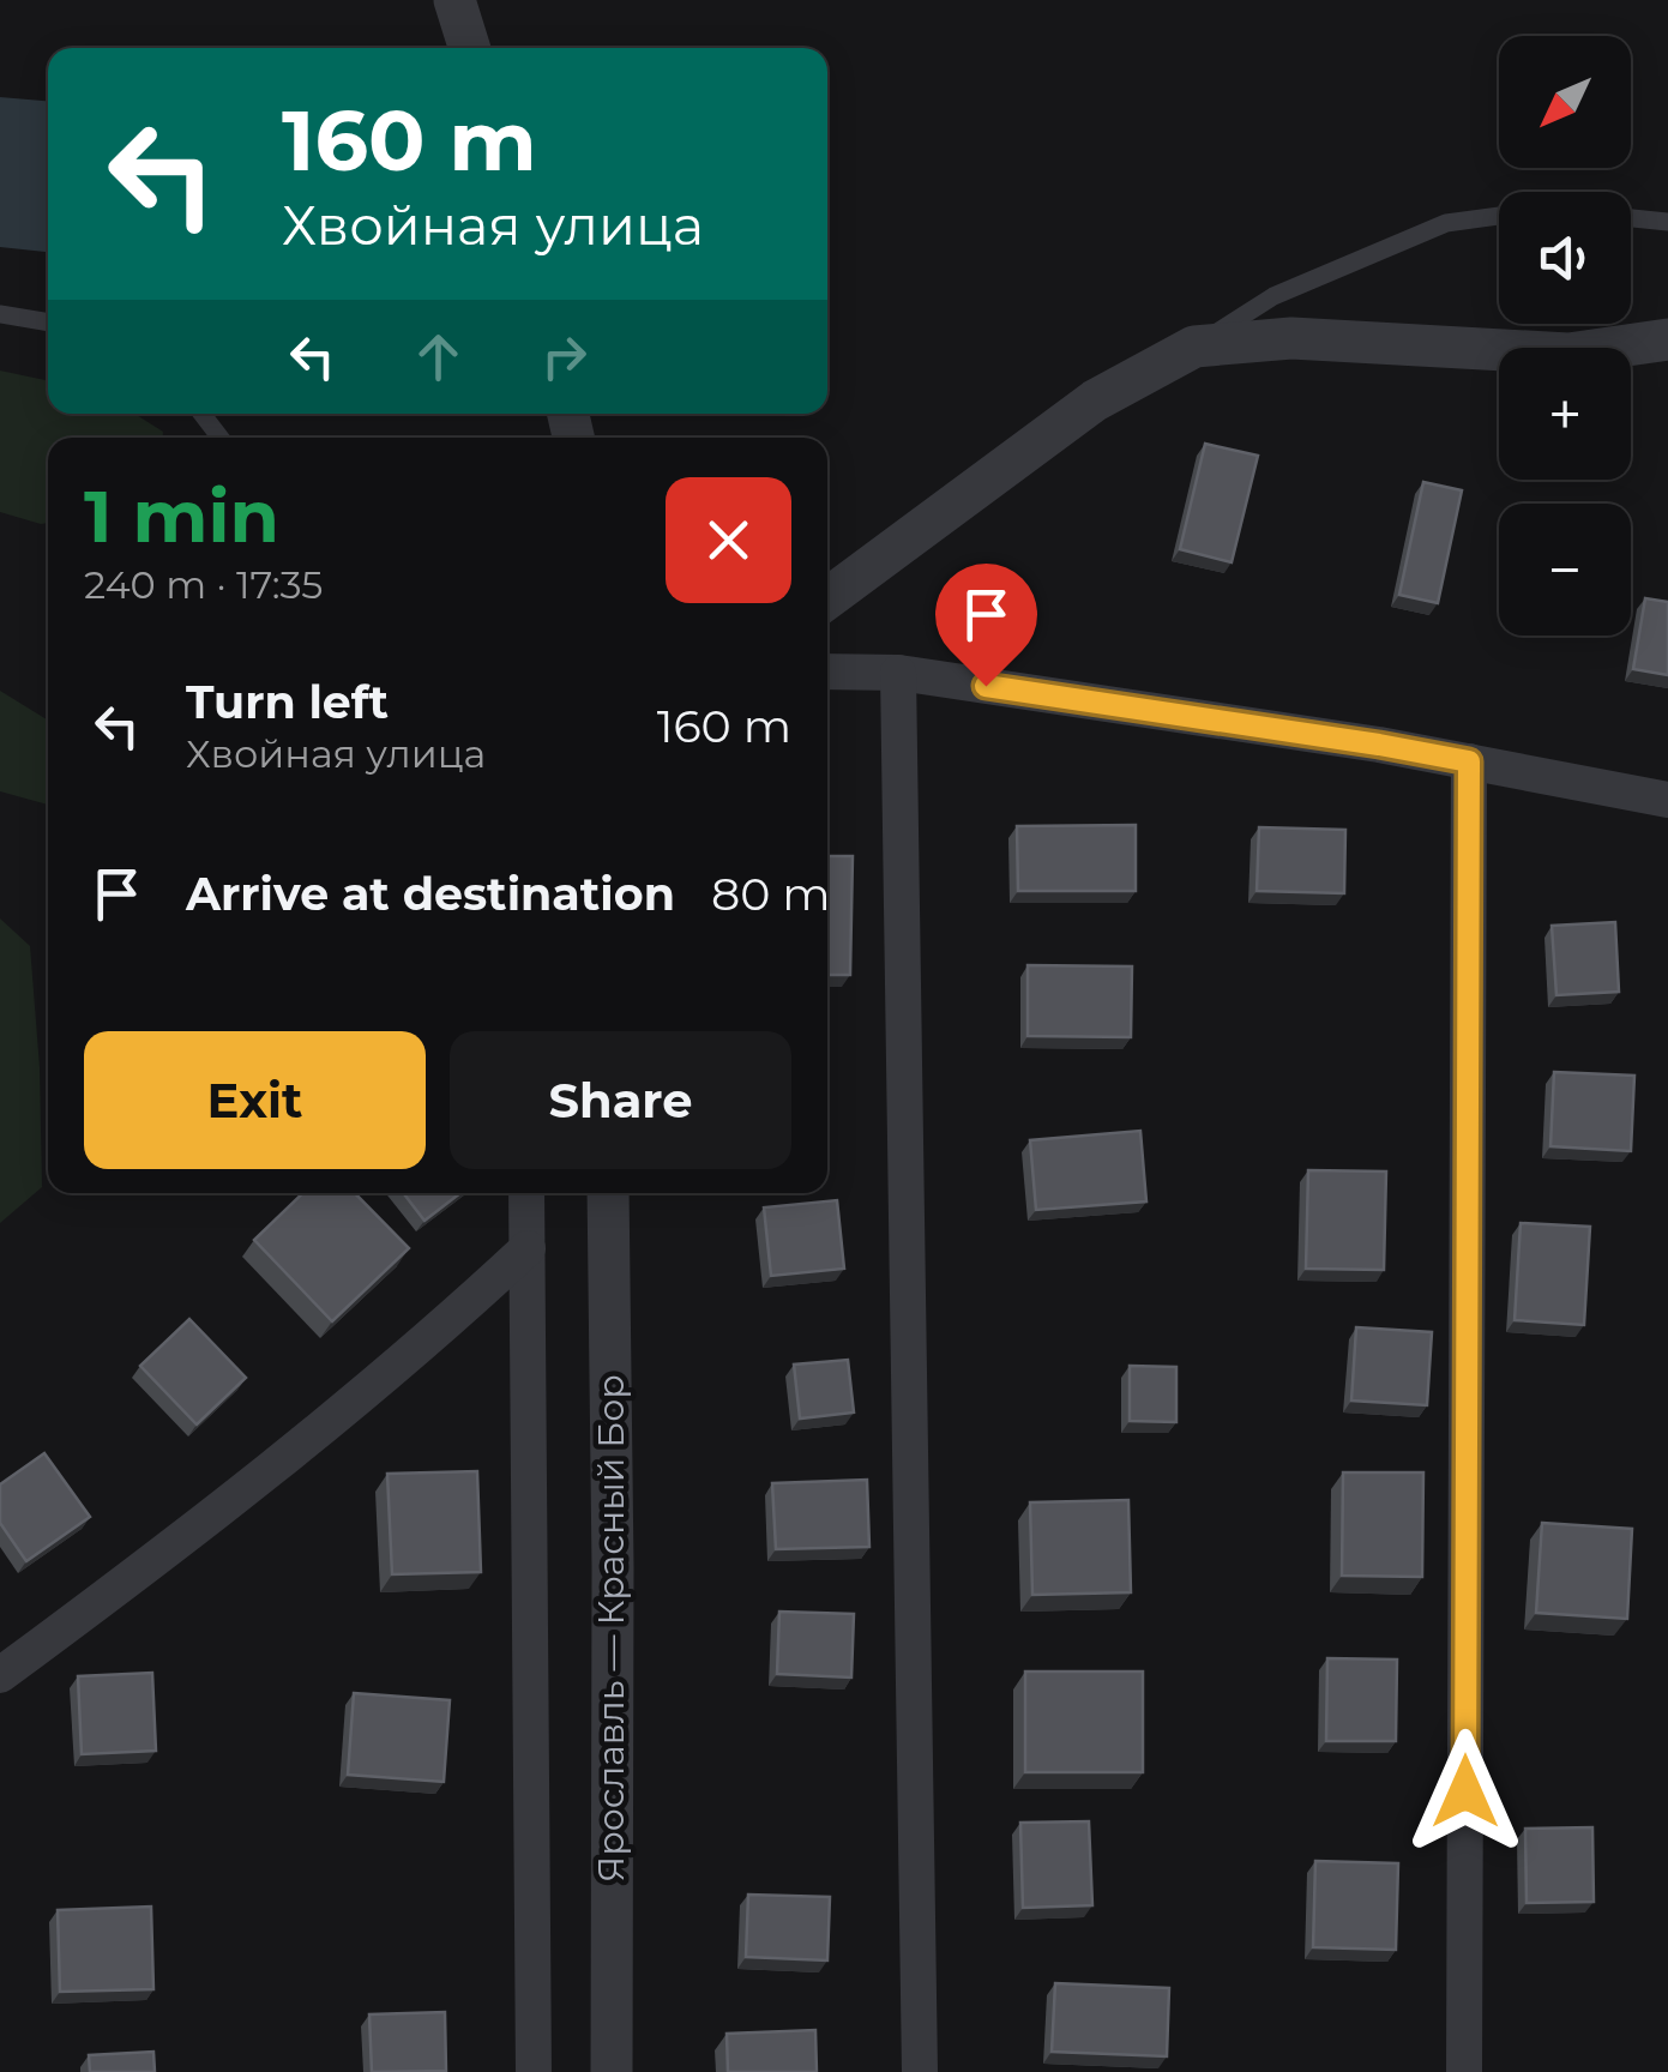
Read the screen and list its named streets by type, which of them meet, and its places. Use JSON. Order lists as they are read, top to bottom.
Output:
{
  "streets": {
    "street": ["Ярославль — Красный Бор"]
  },
  "north": "bottom left",
  "page": {
    "map_buttons": ["+", "−"],
    "turn": ["160 m", "Хвойная улица"],
    "heading": ["1 min", "240 m · 17:35"],
    "list": [
      {
        "name": "Turn left",
        "note": "Хвойная улица",
        "value": "160 m"
      },
      {
        "name": "Arrive at destination",
        "value": "80 m"
      }
    ],
    "buttons": ["Exit", "Share"]
  }
}
